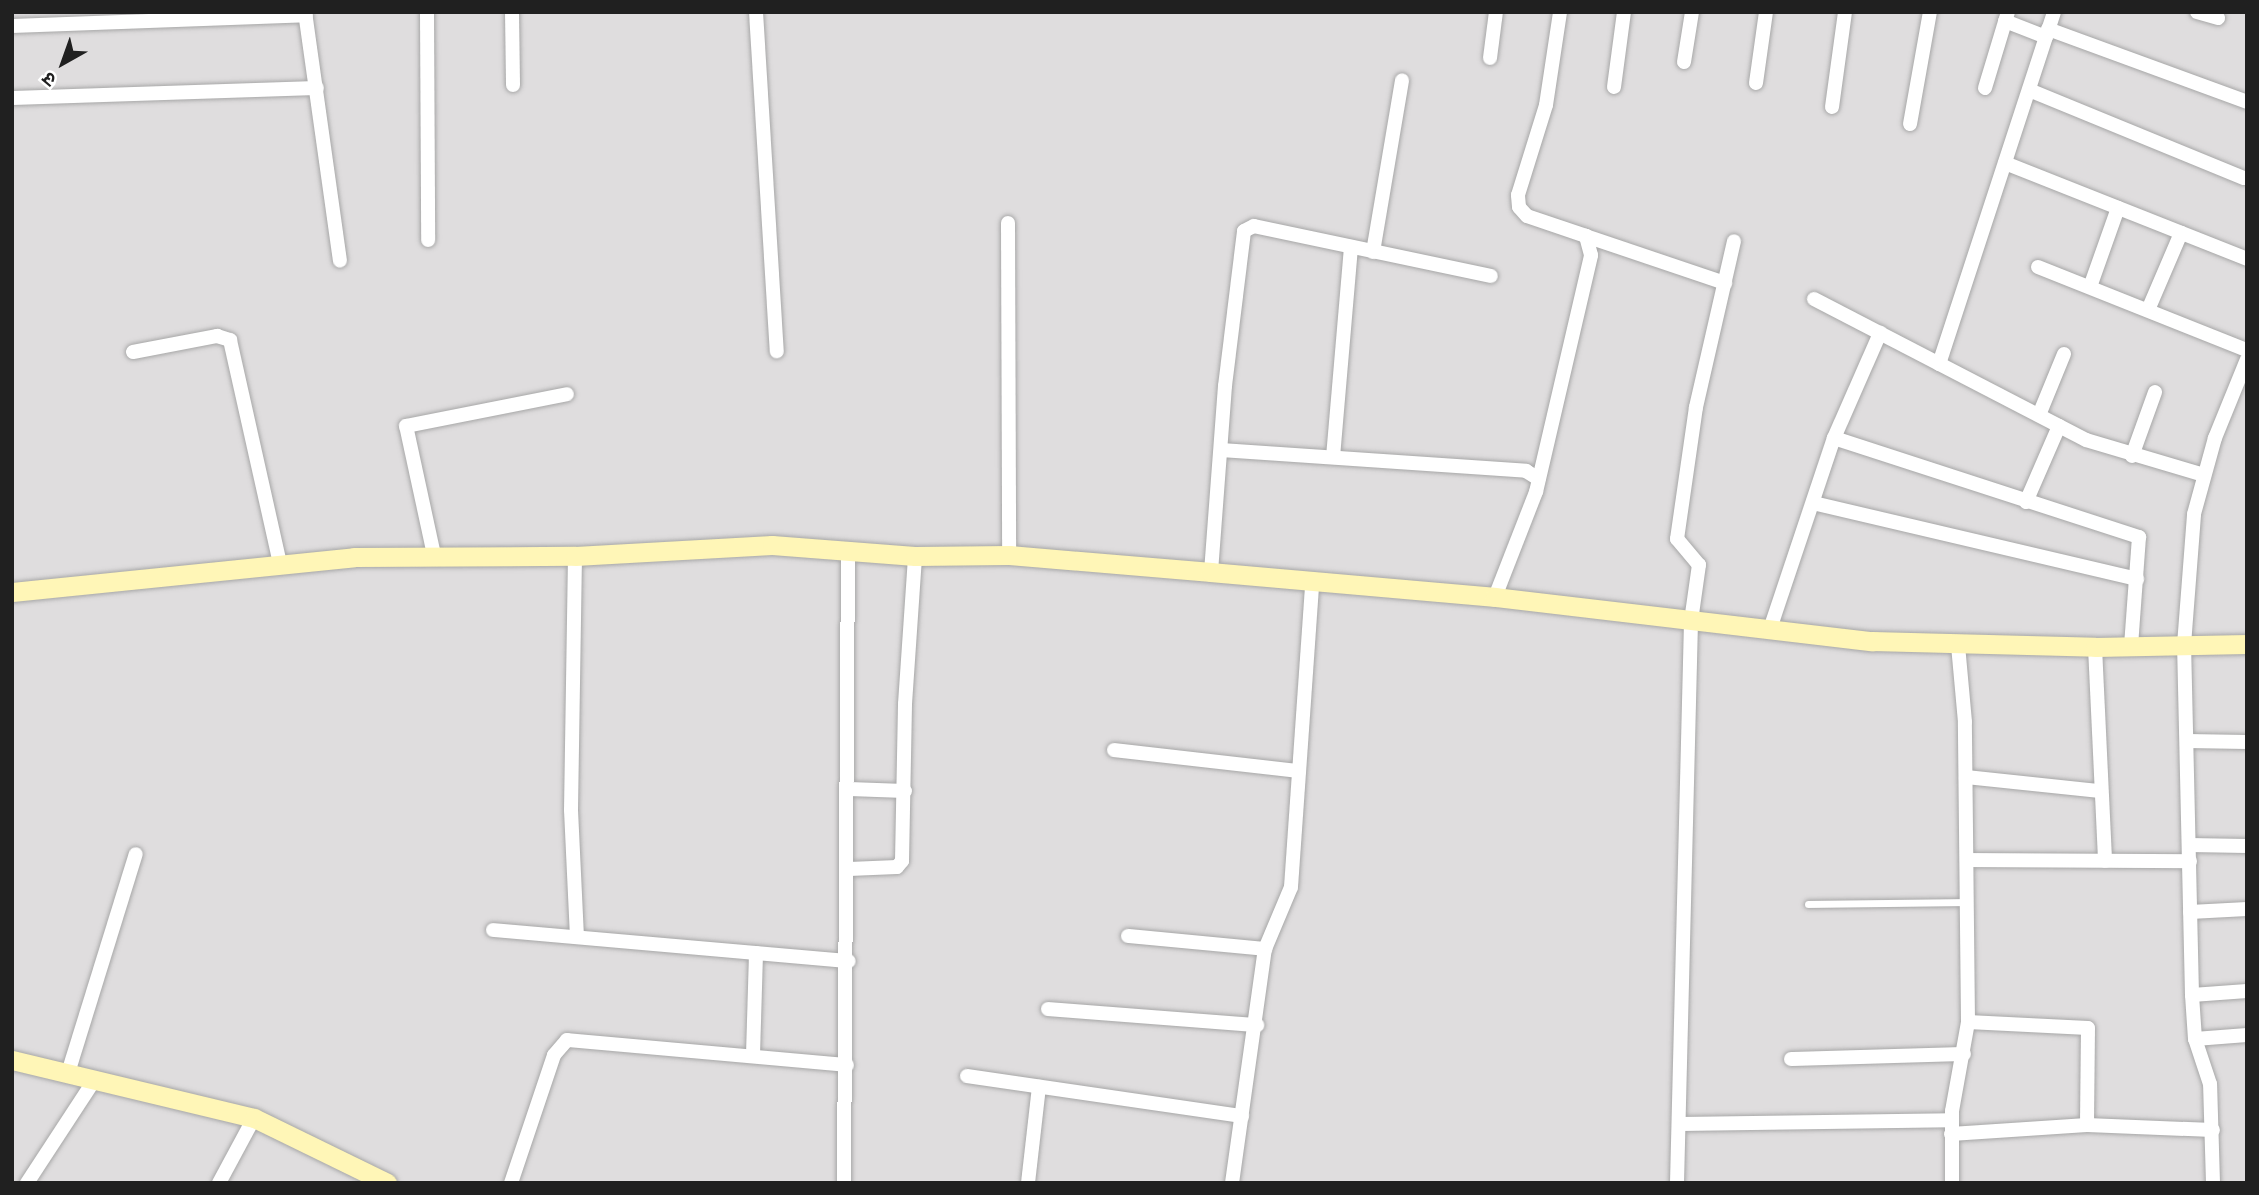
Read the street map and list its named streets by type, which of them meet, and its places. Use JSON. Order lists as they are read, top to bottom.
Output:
{
  "north": "bottom left"
}
